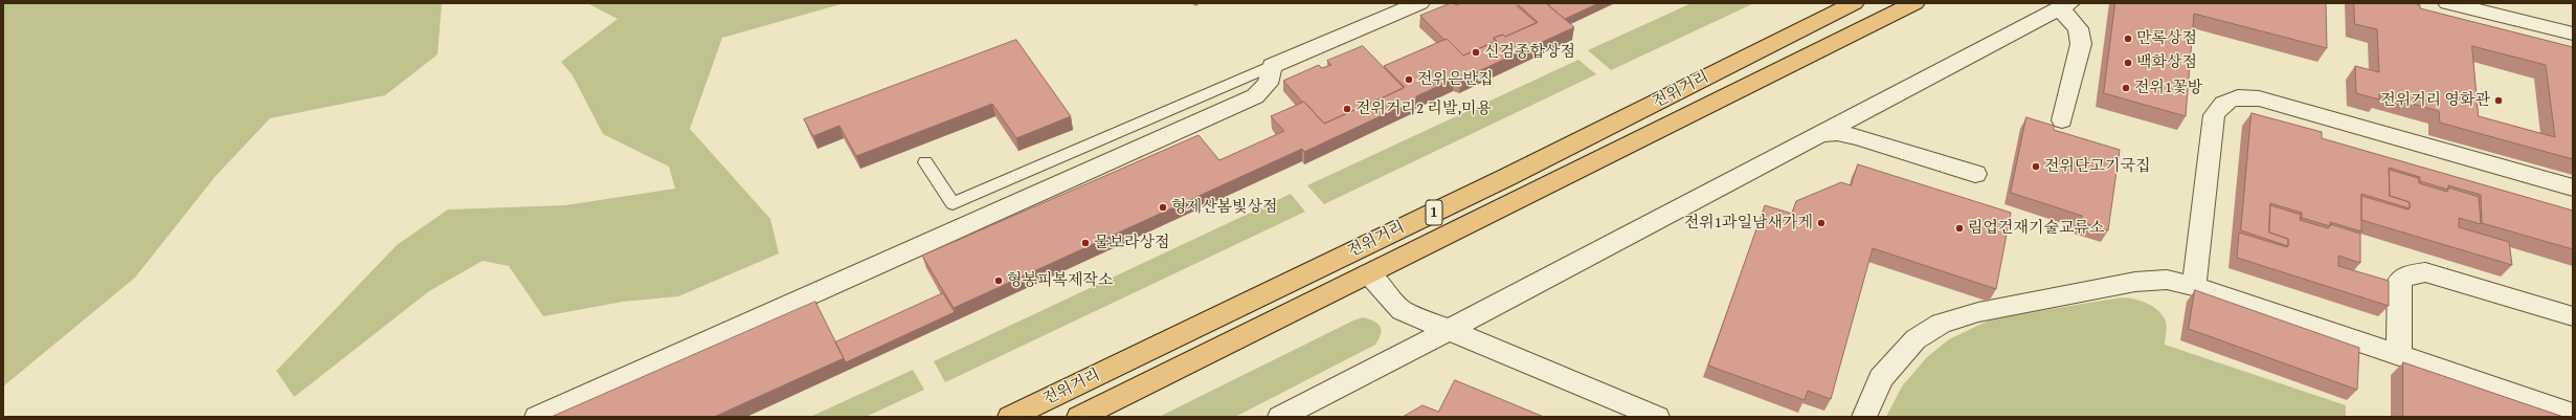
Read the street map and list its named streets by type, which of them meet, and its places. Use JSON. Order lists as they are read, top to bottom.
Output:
{
  "streets": {
    "main road": ["전위거리", "1"]
  },
  "places": [
    "만록상점",
    "신검종합상점",
    "백화상점",
    "전위은반집",
    "전위1꽃방",
    "전위거리 영화관",
    "전위거리2 리발,미용",
    "전위단고기국집",
    "형제산봄빛상점",
    "전위1과일남새가게",
    "림업건재기술교류소",
    "물보라상점",
    "형봉피복제작소"
  ]
}
